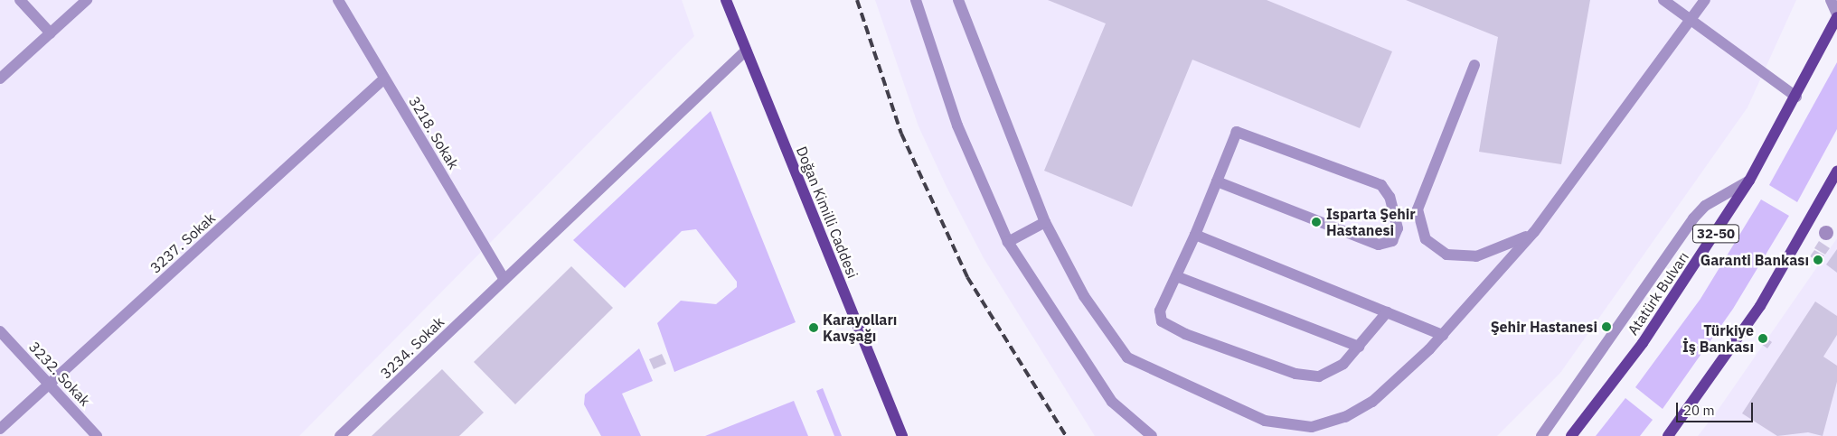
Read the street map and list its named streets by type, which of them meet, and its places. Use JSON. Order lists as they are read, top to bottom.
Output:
{
  "streets": {
    "main road": ["Doğan Kimilli Caddesi", "32-50", "Atatürk Bulvarı"],
    "street": [
      "3218. Sokak",
      "3237. Sokak",
      "3234. Sokak",
      "3232. Sokak"
    ]
  },
  "crossings": [
    ["3218. Sokak", "3237. Sokak"],
    ["3218. Sokak", "3234. Sokak"],
    ["Doğan Kimilli Caddesi", "3234. Sokak"],
    ["3237. Sokak", "3232. Sokak"]
  ],
  "places": [
    "Isparta Şehir Hastanesi",
    "Garanti Bankası",
    "Şehir Hastanesi",
    "Karayolları Kavşağı",
    "Türkiye İş Bankası"
  ],
  "scale_bar": "20 m"
}
